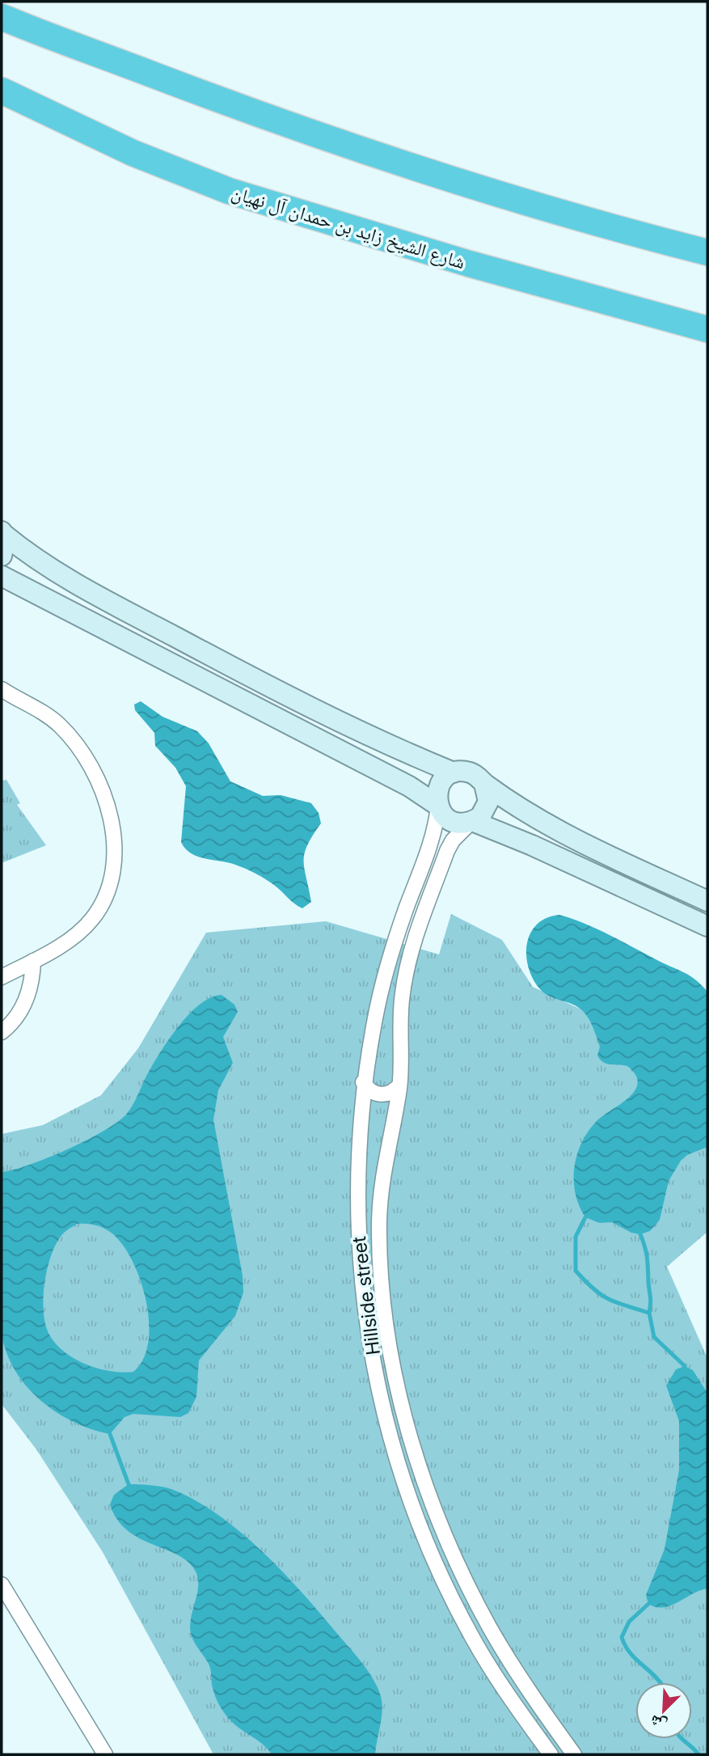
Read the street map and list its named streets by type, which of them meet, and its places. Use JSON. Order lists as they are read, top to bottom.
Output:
{
  "streets": {
    "highway": ["شارع الشيخ زايد بن حمدان آل نهيان"],
    "street": ["Hillside street"]
  },
  "north": "bottom left"
}
